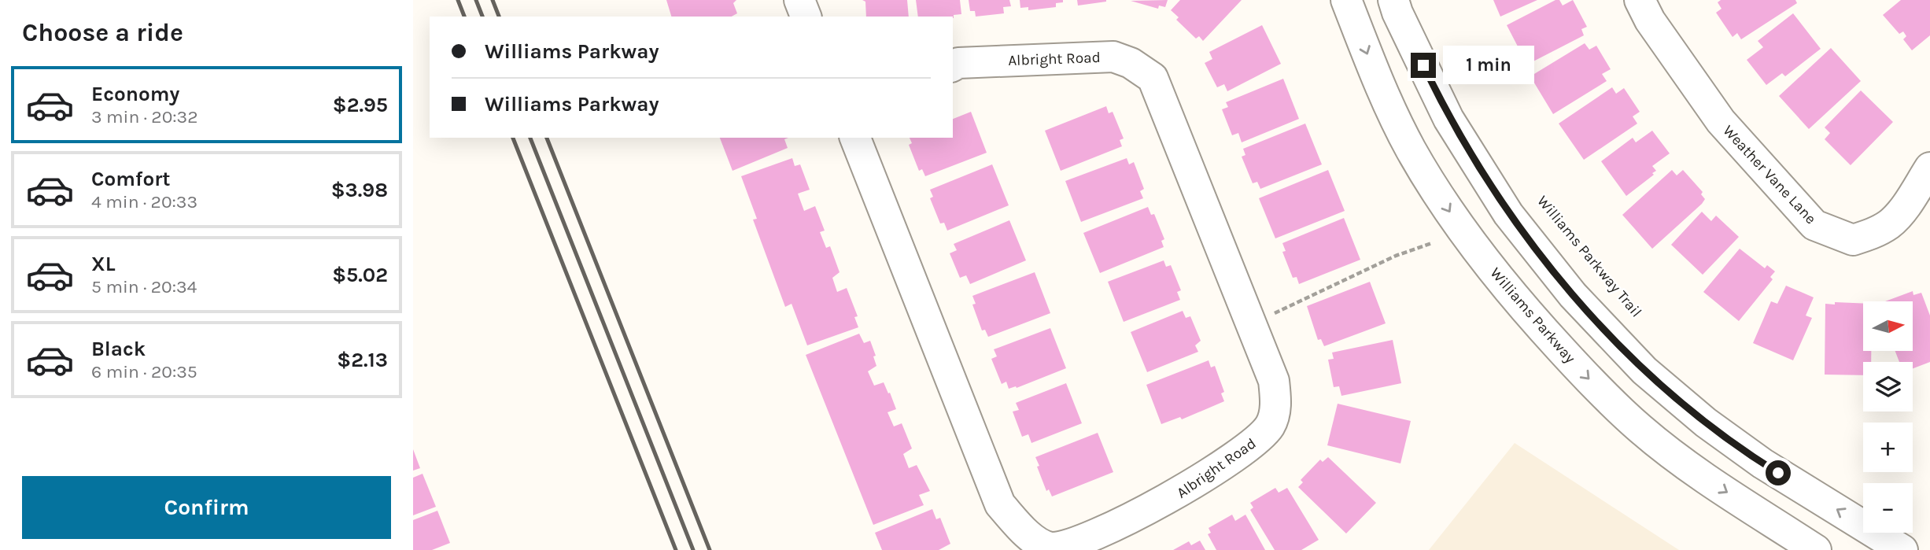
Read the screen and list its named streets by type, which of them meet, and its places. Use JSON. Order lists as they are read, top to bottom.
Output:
{
  "streets": {
    "street": ["Albright Road", "Weather Vane Lane", "Williams Parkway"]
  },
  "north": "right",
  "page": {
    "heading": "Choose a ride",
    "banner": ["Williams Parkway", "Williams Parkway"],
    "bubble": "1 min",
    "list": [
      {
        "name": "Economy",
        "note": "3 min · 20:32",
        "value": "$2.95"
      },
      {
        "name": "Comfort",
        "note": "4 min · 20:33",
        "value": "$3.98"
      },
      {
        "name": "XL",
        "note": "5 min · 20:34",
        "value": "$5.02"
      },
      {
        "name": "Black",
        "note": "6 min · 20:35",
        "value": "$2.13"
      }
    ],
    "map_buttons": ["+", "−"],
    "buttons": "Confirm"
  }
}
